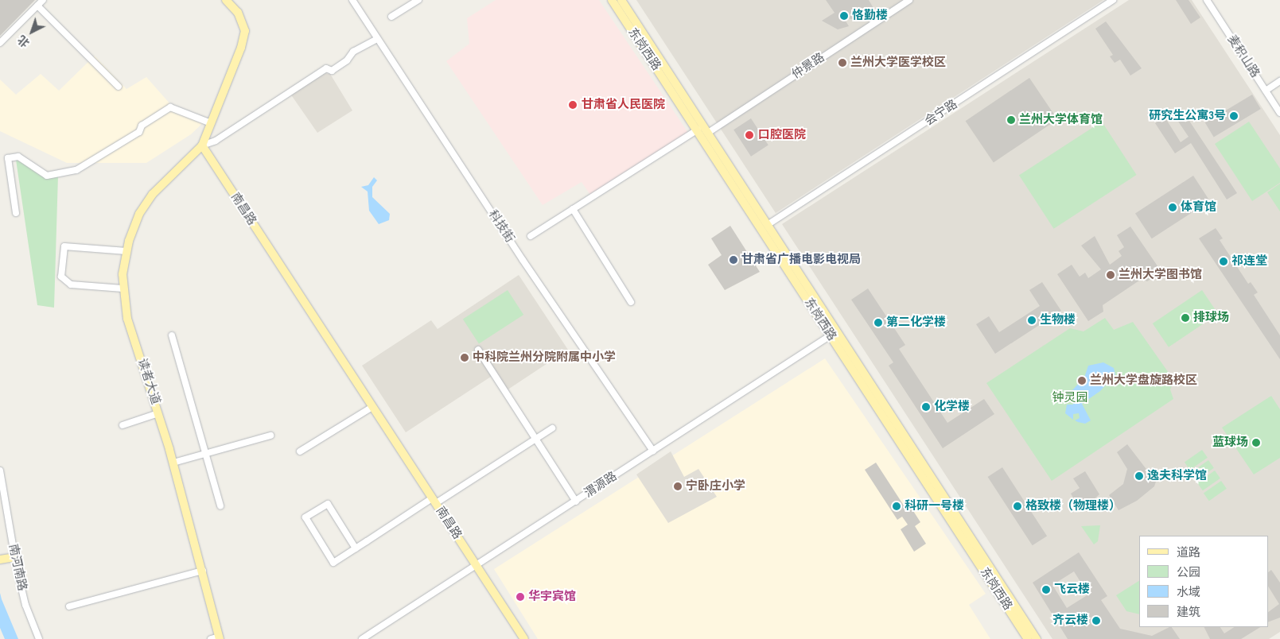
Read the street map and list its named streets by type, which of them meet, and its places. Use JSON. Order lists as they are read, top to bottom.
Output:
{
  "streets": {
    "main road": ["东岗西路", "南昌路", "读者大道"],
    "street": [
      "麦积山路",
      "仲景路",
      "会宁路",
      "科技街",
      "渭源路",
      "南河南路"
    ]
  },
  "crossings": [
    ["东岗西路", "仲景路"],
    ["东岗西路", "会宁路"],
    ["东岗西路", "渭源路"],
    ["南昌路", "读者大道"],
    ["南昌路", "渭源路"],
    ["科技街", "渭源路"]
  ],
  "parks": ["钟灵园"],
  "places": [
    "恪勤楼",
    "兰州大学医学校区",
    "甘肃省人民医院",
    "研究生公寓3号",
    "兰州大学体育馆",
    "口腔医院",
    "体育馆",
    "甘肃省广播电影电视局",
    "祁连堂",
    "兰州大学图书馆",
    "排球场",
    "生物楼",
    "第二化学楼",
    "中科院兰州分院附属中小学",
    "兰州大学盘旋路校区",
    "化学楼",
    "蓝球场",
    "逸夫科学馆",
    "宁卧庄小学",
    "科研一号楼",
    "格致楼（物理楼）",
    "飞云楼",
    "华宇宾馆",
    "齐云楼"
  ],
  "legend": [
    "道路",
    "公园",
    "水域",
    "建筑"
  ],
  "north": "bottom left"
}
